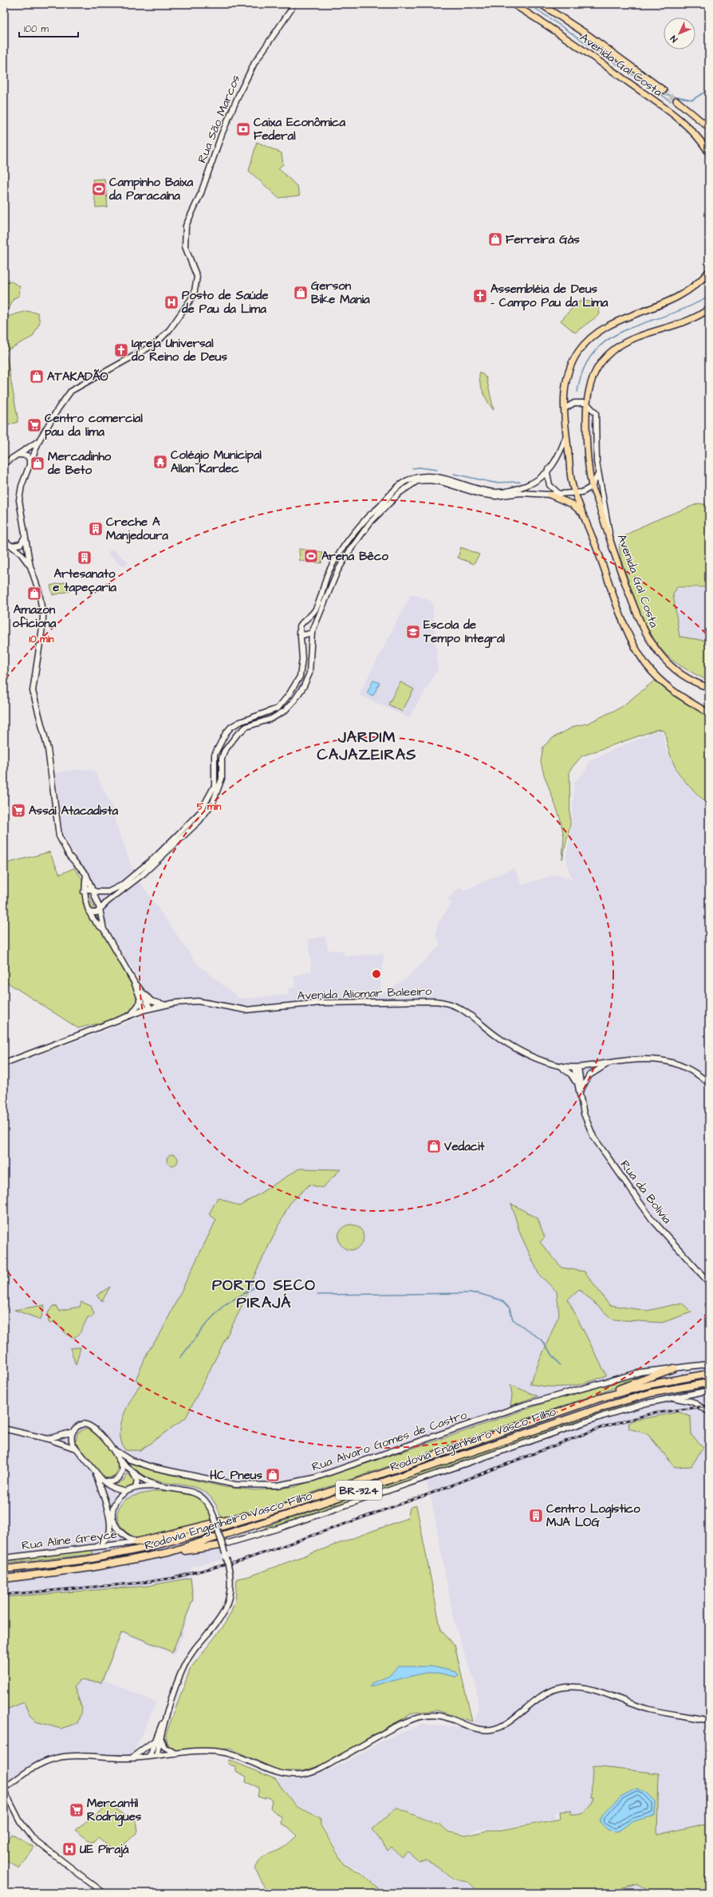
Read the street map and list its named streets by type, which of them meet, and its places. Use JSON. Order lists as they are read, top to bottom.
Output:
{
  "streets": {
    "highway": ["Rodovia Engenheiro Vasco Filho", "BR-324"],
    "main road": [
      "Avenida Gal Costa",
      "Rua São Marcos",
      "Avenida Aliomar Baleeiro",
      "Rua da Bolívia",
      "Rua Alvaro Gomes de Castro",
      "Rua Aline Greyce"
    ]
  },
  "crossings": [
    ["Avenida Aliomar Baleeiro", "Rua da Bolívia"]
  ],
  "districts": ["JARDIM CAJAZEIRAS", "PORTO SECO PIRAJÁ"],
  "places": {
    "bank": ["Caixa Econômica Federal"],
    "sports": ["Campinho Baixa da Paracaína", "Arena Bêco"],
    "shop": [
      "Ferreira Gás",
      "Gerson Bike Mania",
      "ATAKADÃO",
      "Mercadinho de Beto",
      "Amazon oficiona",
      "Vedacit",
      "HC Pneus"
    ],
    "church": ["Assembléia de Deus - Campo Pau da Lima", "Igreja Universal do Reino de Deus"],
    "hospital": ["Posto de Saúde de Pau da Lima", "UE Pirajá"],
    "supermarket": ["Centro comercial pau da lima", "Assaí Atacadista", "Mercantil Rodrigues"],
    "temple": ["Colégio Municipal Allan Kardec"],
    "building": ["Creche A Manjedoura", "Artesanato e tapeçaria", "Centro Logístico MJA LOG"],
    "school or university": ["Escola de Tempo Integral"]
  },
  "scale_bar": "100 m",
  "north": "bottom left",
  "rings": ["10 min", "5 min"]
}
